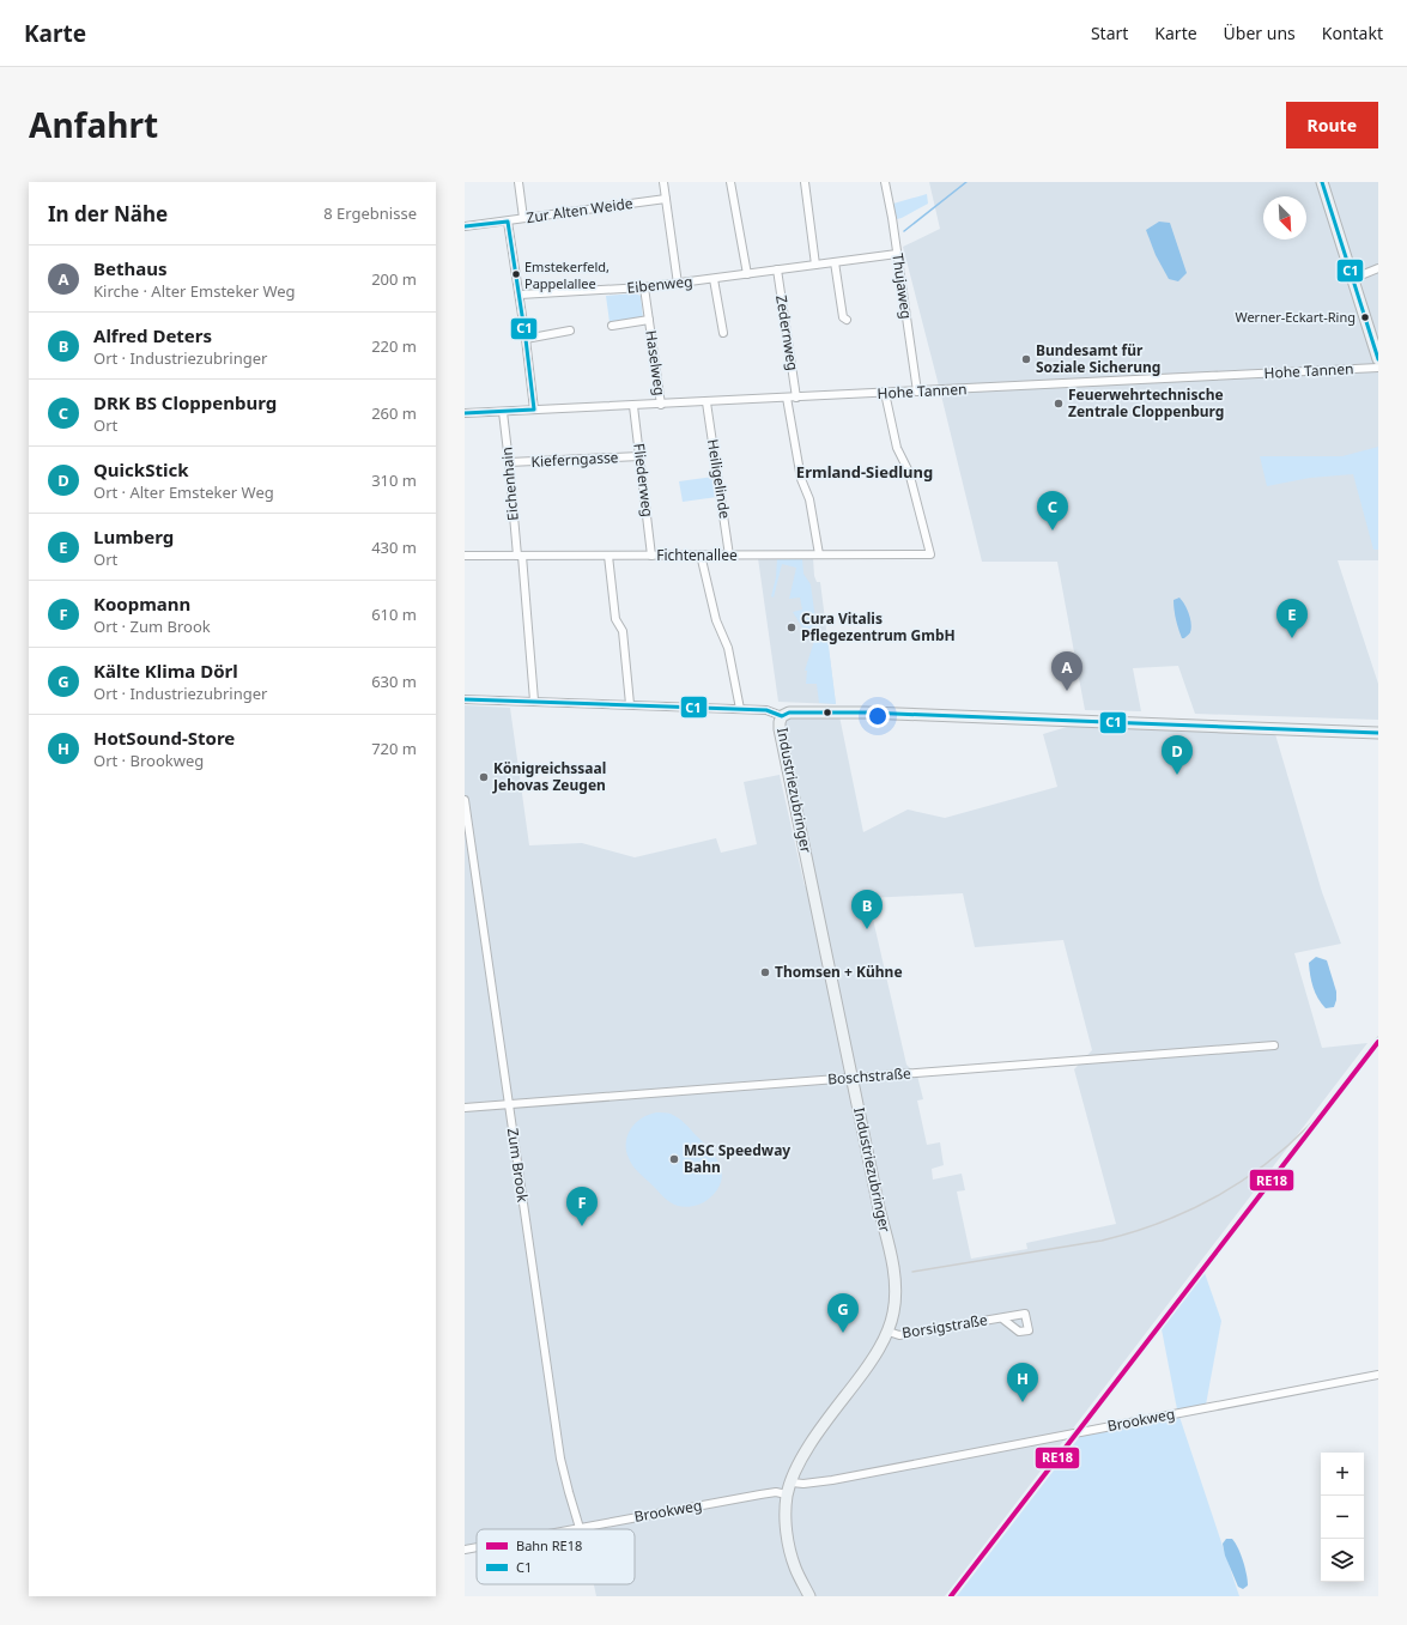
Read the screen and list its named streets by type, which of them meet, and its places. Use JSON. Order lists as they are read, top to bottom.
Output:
{
  "streets": {
    "street": [
      "Zur Alten Weide",
      "Eibenweg",
      "Thujaweg",
      "Zedernweg",
      "Haselweg",
      "Hohe Tannen",
      "Kieferngasse",
      "Heiligelinde",
      "Fliederweg",
      "Eichenhain",
      "Fichtenallee",
      "Industriezubringer",
      "Boschstraße",
      "Zum Brook",
      "Borsigstraße",
      "Brookweg"
    ]
  },
  "crossings": [
    ["Eibenweg", "Thujaweg"],
    ["Eibenweg", "Zedernweg"],
    ["Eibenweg", "Haselweg"],
    ["Thujaweg", "Hohe Tannen"],
    ["Zedernweg", "Hohe Tannen"],
    ["Haselweg", "Hohe Tannen"],
    ["Hohe Tannen", "Heiligelinde"],
    ["Hohe Tannen", "Fliederweg"],
    ["Hohe Tannen", "Eichenhain"],
    ["Hohe Tannen", "Fichtenallee"],
    ["Kieferngasse", "Fliederweg"],
    ["Kieferngasse", "Eichenhain"],
    ["Heiligelinde", "Fichtenallee"],
    ["Fliederweg", "Fichtenallee"],
    ["Eichenhain", "Fichtenallee"],
    ["Industriezubringer", "Boschstraße"],
    ["Industriezubringer", "Borsigstraße"],
    ["Industriezubringer", "Brookweg"],
    ["Boschstraße", "Zum Brook"],
    ["Zum Brook", "Brookweg"]
  ],
  "districts": ["Ermland-Siedlung"],
  "places": [
    "Emstekerfeld, Pappelallee",
    "Werner-Eckart-Ring",
    "Bundesamt für Soziale Sicherung",
    "Feuerwehrtechnische Zentrale Cloppenburg",
    "Cura Vitalis Pflegezentrum GmbH",
    "Königreichssaal Jehovas Zeugen",
    "Thomsen + Kühne",
    "MSC Speedway Bahn"
  ],
  "lines": ["transit line C1", "rail line RE18"],
  "legend": ["Bahn RE18", "C1"],
  "north": "bottom right",
  "page": {
    "header": "Karte",
    "nav": [
      "Start",
      "Karte",
      "Über uns",
      "Kontakt"
    ],
    "title": "Anfahrt",
    "buttons": "Route",
    "heading": ["In der Nähe", "8 Ergebnisse"],
    "list": [
      {
        "mark": "A",
        "name": "Bethaus",
        "note": "Kirche · Alter Emsteker Weg",
        "value": "200 m"
      },
      {
        "mark": "B",
        "name": "Alfred Deters",
        "note": "Ort · Industriezubringer",
        "value": "220 m"
      },
      {
        "mark": "C",
        "name": "DRK BS Cloppenburg",
        "note": "Ort",
        "value": "260 m"
      },
      {
        "mark": "D",
        "name": "QuickStick",
        "note": "Ort · Alter Emsteker Weg",
        "value": "310 m"
      },
      {
        "mark": "E",
        "name": "Lumberg",
        "note": "Ort",
        "value": "430 m"
      },
      {
        "mark": "F",
        "name": "Koopmann",
        "note": "Ort · Zum Brook",
        "value": "610 m"
      },
      {
        "mark": "G",
        "name": "Kälte Klima Dörl",
        "note": "Ort · Industriezubringer",
        "value": "630 m"
      },
      {
        "mark": "H",
        "name": "HotSound-Store",
        "note": "Ort · Brookweg",
        "value": "720 m"
      }
    ],
    "pins": [
      "C",
      "E",
      "A",
      "D",
      "B",
      "F",
      "G",
      "H"
    ],
    "map_buttons": ["+", "−"]
  }
}
